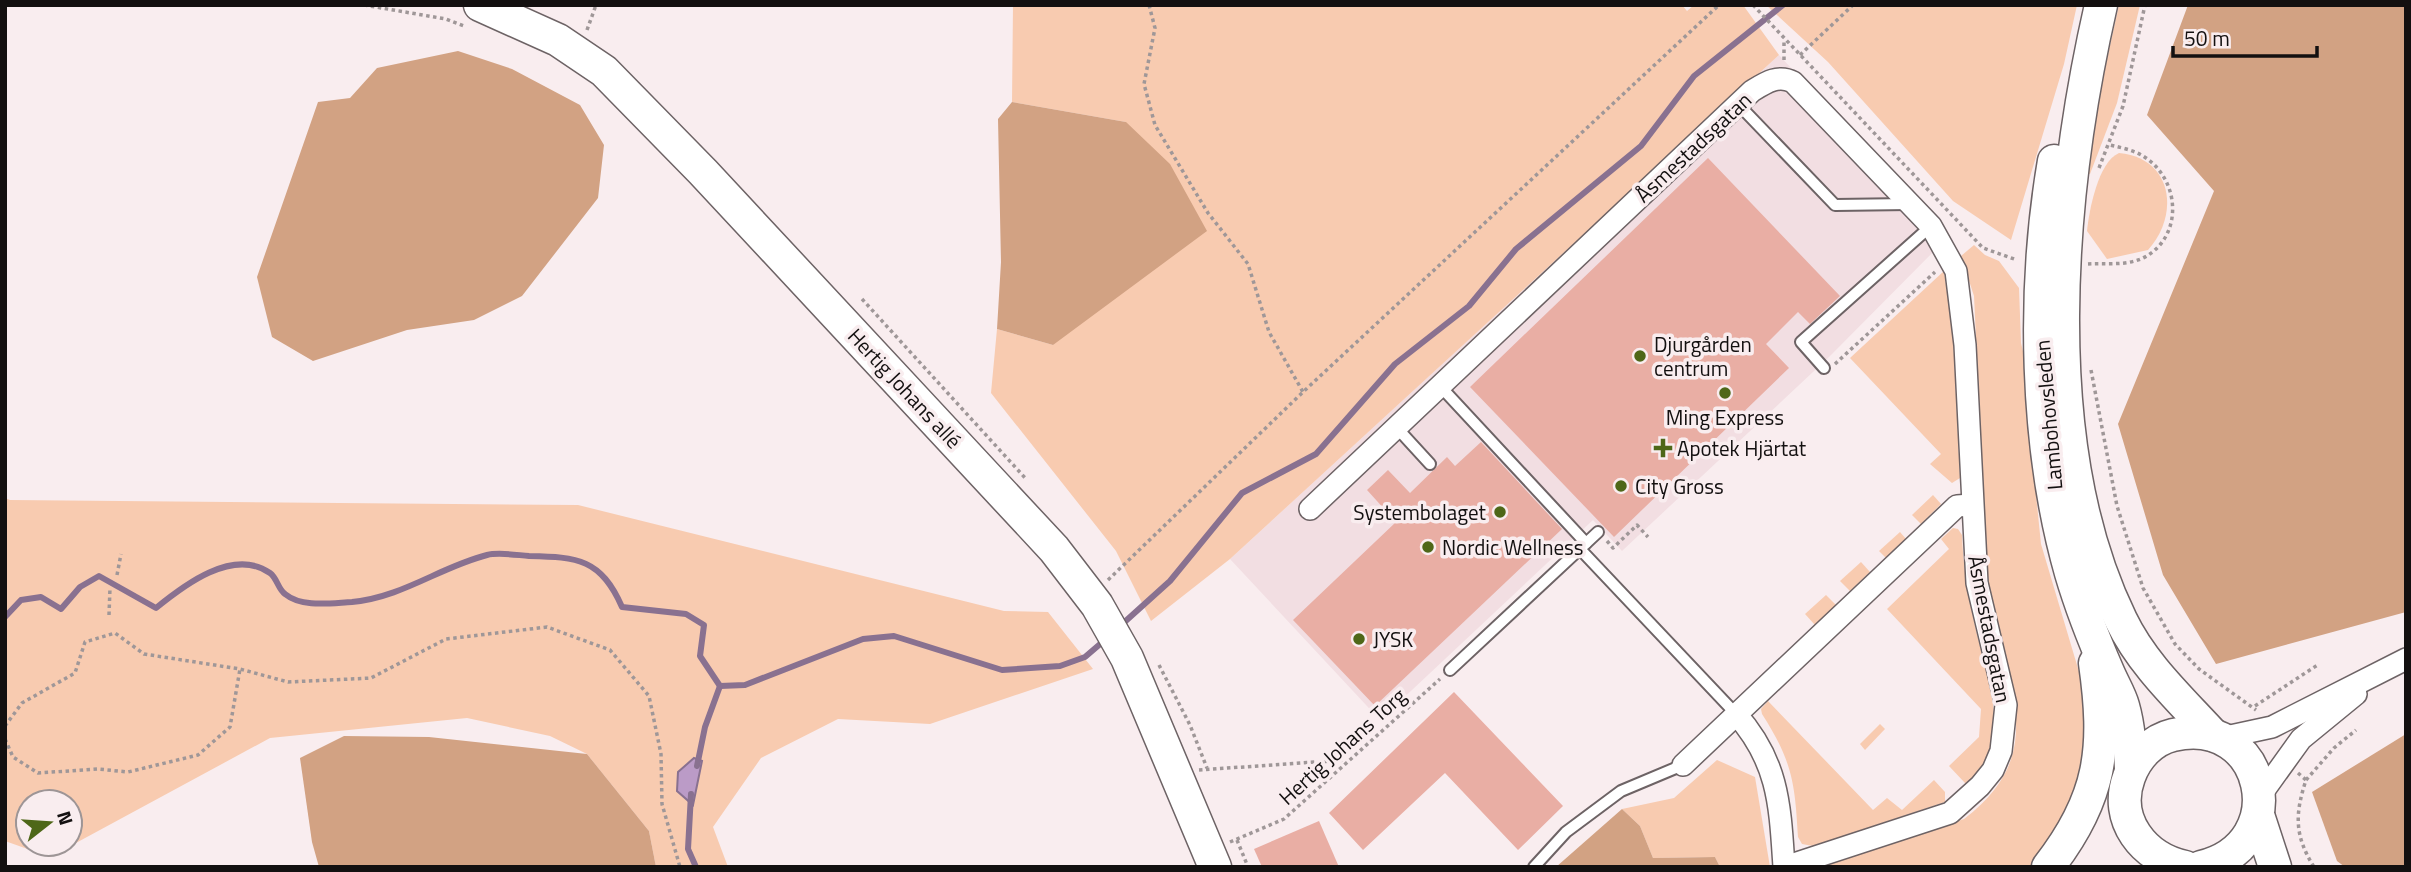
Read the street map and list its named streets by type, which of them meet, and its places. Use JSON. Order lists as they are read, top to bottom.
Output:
{
  "streets": {
    "main road": ["Hertig Johans allé", "Lambohovsleden"],
    "street": ["Åsmestadsgatan"],
    "path": ["Hertig Johans Torg"]
  },
  "crossings": [
    ["Hertig Johans allé", "Hertig Johans Torg"]
  ],
  "places": {
    "other": [
      "Djurgården centrum",
      "Ming Express",
      "City Gross",
      "Systembolaget",
      "Nordic Wellness",
      "JYSK"
    ],
    "health": ["Apotek Hjärtat"]
  },
  "scale_bar": "50 m",
  "north": "right"
}
